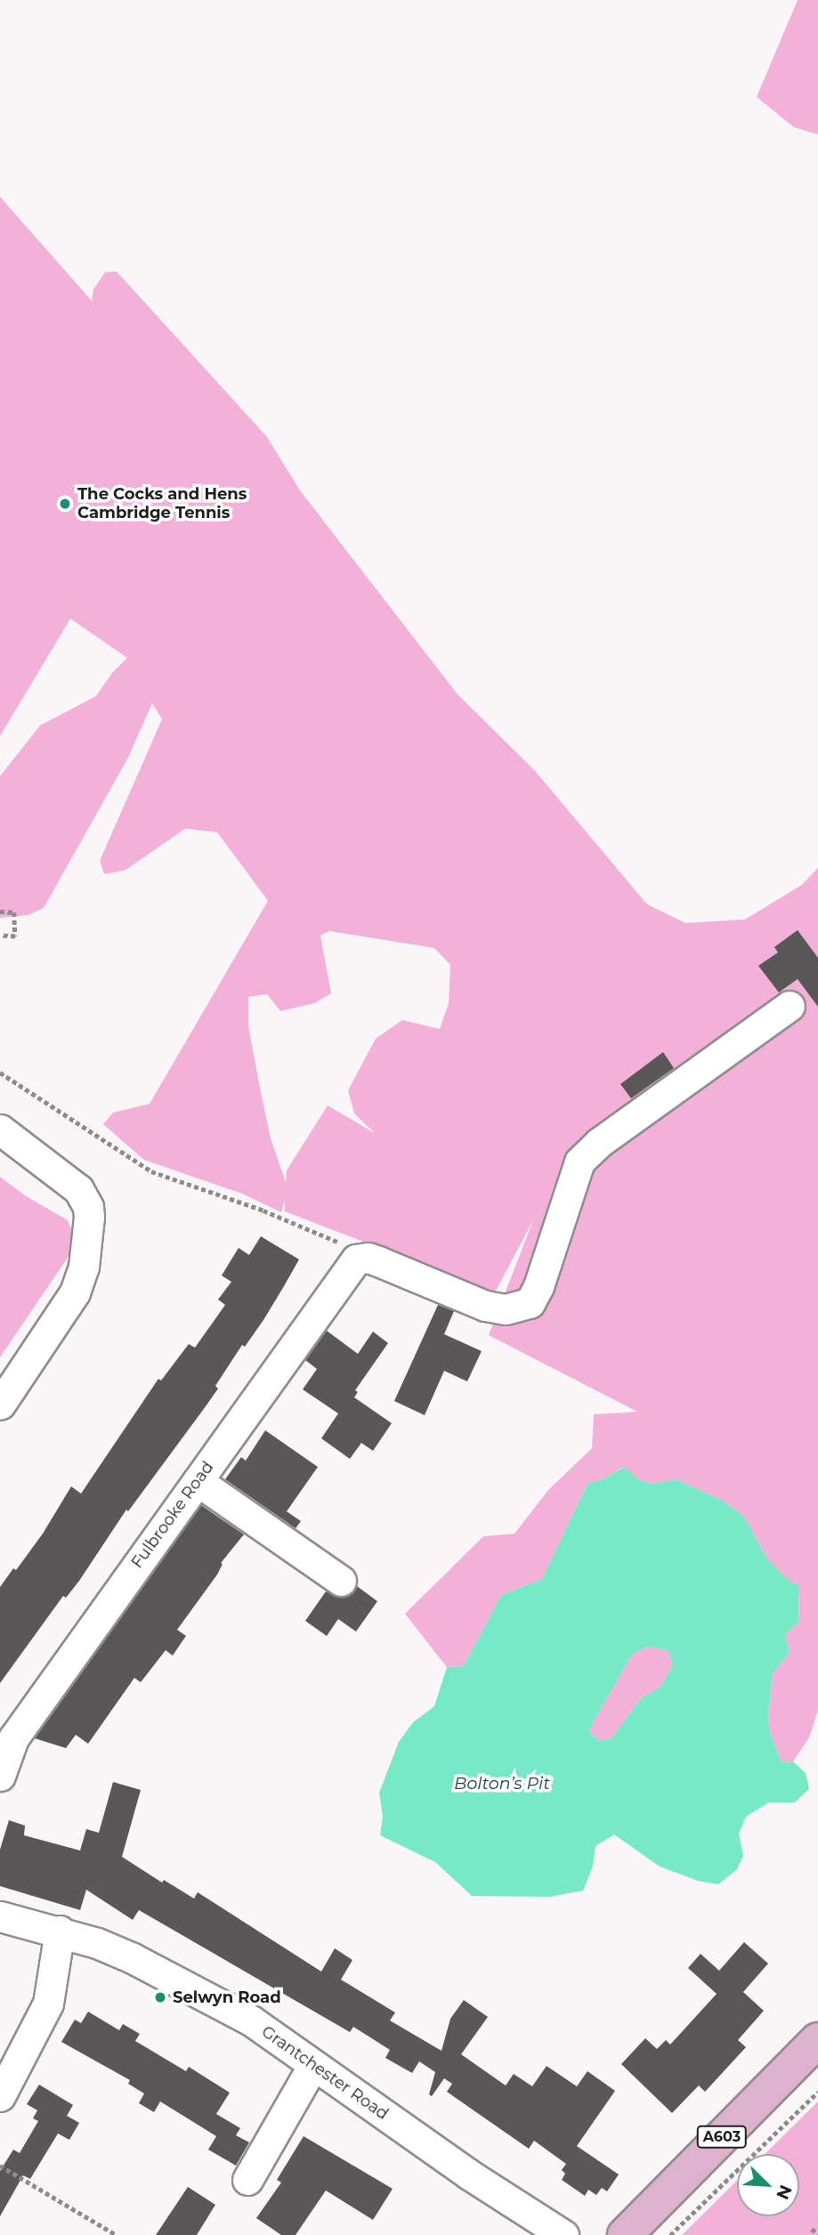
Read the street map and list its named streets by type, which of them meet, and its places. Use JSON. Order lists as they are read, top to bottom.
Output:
{
  "streets": {
    "main road": ["A603"],
    "street": ["Fulbrooke Road", "Grantchester Road"]
  },
  "water": ["Bolton’s Pit"],
  "places": ["The Cocks and Hens Cambridge Tennis", "Selwyn Road"],
  "north": "bottom right"
}
